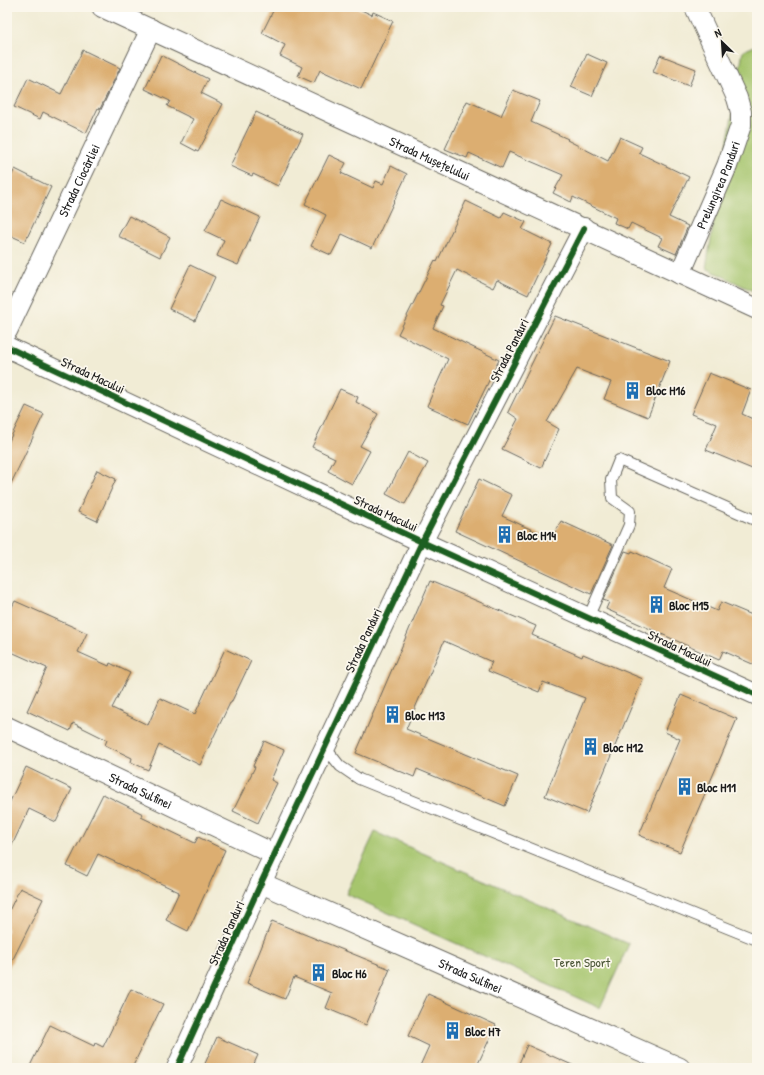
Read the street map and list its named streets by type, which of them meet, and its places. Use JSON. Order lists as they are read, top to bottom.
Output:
{
  "streets": {
    "street": [
      "Strada Mușețelului",
      "Strada Ciocârliei",
      "Prelungirea Panduri",
      "Strada Panduri",
      "Strada Macului",
      "Strada Sulfinei"
    ]
  },
  "crossings": [
    ["Strada Mușețelului", "Strada Ciocârliei"],
    ["Strada Mușețelului", "Prelungirea Panduri"],
    ["Strada Mușețelului", "Strada Panduri"],
    ["Strada Panduri", "Strada Macului"],
    ["Strada Panduri", "Strada Sulfinei"]
  ],
  "parks": ["Teren Sport"],
  "places": {
    "building": [
      "Bloc H16",
      "Bloc H14",
      "Bloc H15",
      "Bloc H13",
      "Bloc H12",
      "Bloc H11",
      "Bloc H6",
      "Bloc H7"
    ]
  },
  "north": "top left"
}
